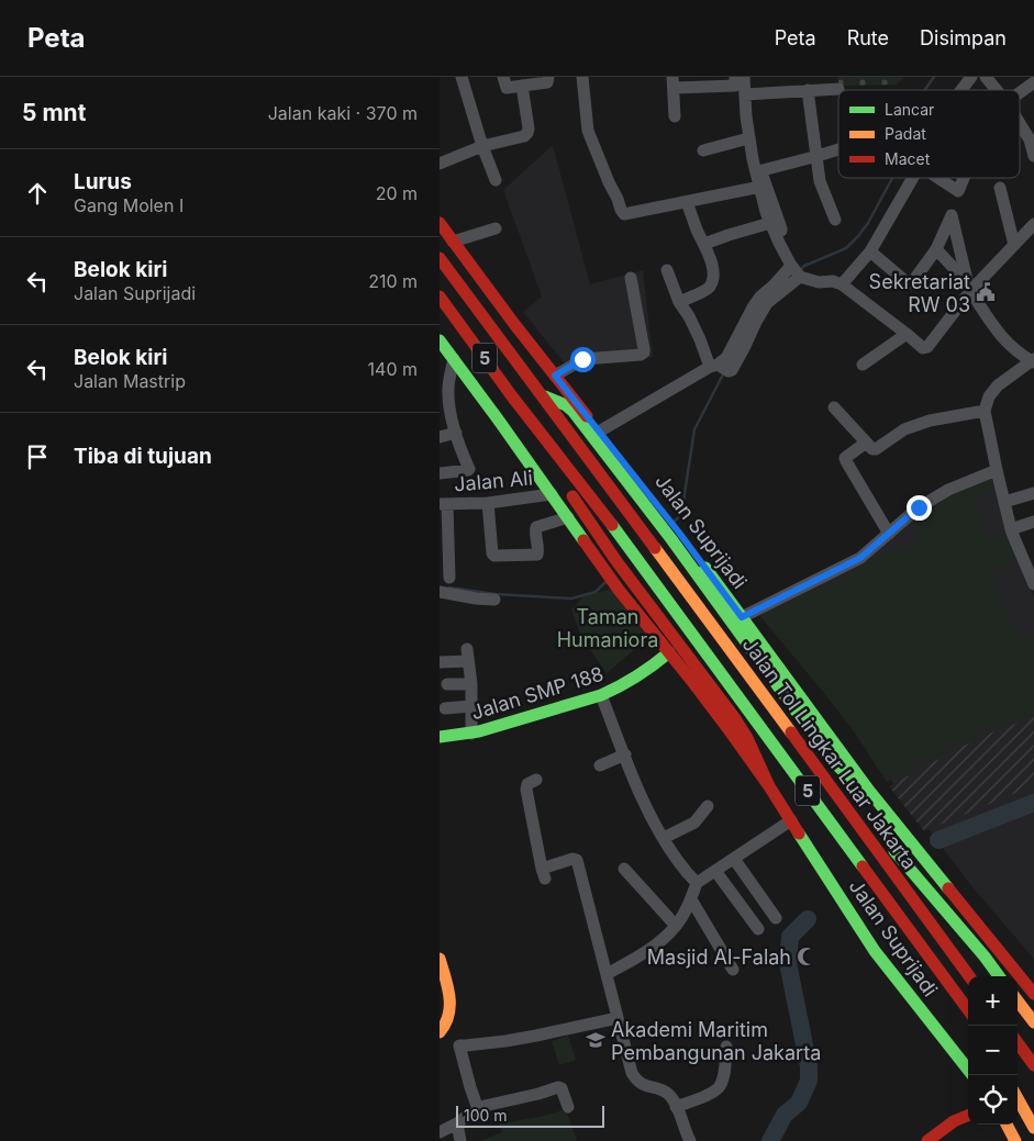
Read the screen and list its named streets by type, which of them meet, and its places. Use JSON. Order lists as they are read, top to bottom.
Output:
{
  "streets": {
    "main road": [
      "5",
      "Jalan Suprijadi",
      "Jalan SMP 188",
      "Jalan Tol Lingkar Luar Jakarta"
    ],
    "street": ["Jalan Ali"]
  },
  "crossings": [
    ["Jalan Ali", "Jalan Suprijadi"],
    ["Jalan Suprijadi", "Jalan SMP 188"]
  ],
  "parks": ["Taman Humaniora"],
  "places": {
    "public building": ["Sekretariat RW 03"],
    "mosque": ["Masjid Al-Falah"],
    "school or university": ["Akademi Maritim Pembangunan Jakarta"]
  },
  "legend": ["Lancar", "Padat", "Macet"],
  "scale_bar": "100 m",
  "page": {
    "header": "Peta",
    "nav": ["Peta", "Rute", "Disimpan"],
    "heading": ["5 mnt", "Jalan kaki · 370 m"],
    "list": [
      ["Lurus", "Gang Molen I", "20 m"],
      ["Belok kiri", "Jalan Suprijadi", "210 m"],
      ["Belok kiri", "Jalan Mastrip", "140 m"],
      "Tiba di tujuan"
    ],
    "map_buttons": ["+", "−"],
    "scale": "100 m"
  }
}
